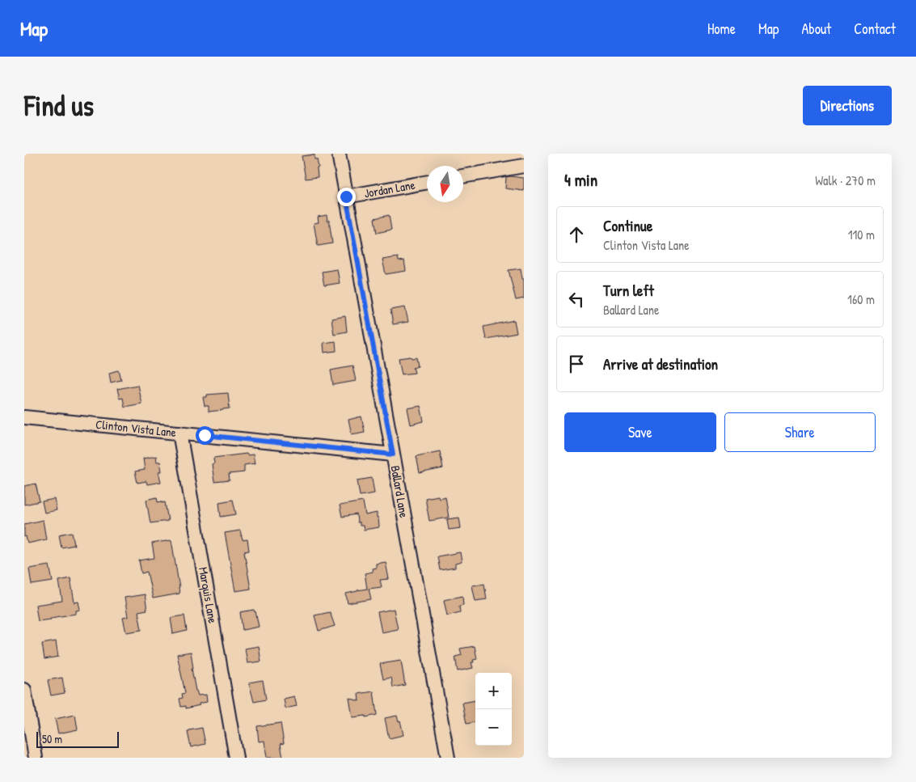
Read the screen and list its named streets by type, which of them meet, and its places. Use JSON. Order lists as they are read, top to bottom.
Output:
{
  "streets": {
    "street": [
      "Jordan Lane",
      "Clinton Vista Lane",
      "Ballard Lane",
      "Marquis Lane"
    ]
  },
  "crossings": [
    ["Jordan Lane", "Ballard Lane"],
    ["Clinton Vista Lane", "Ballard Lane"],
    ["Clinton Vista Lane", "Marquis Lane"]
  ],
  "scale_bar": "50 m",
  "north": "bottom",
  "page": {
    "header": "Map",
    "nav": [
      "Home",
      "Map",
      "About",
      "Contact"
    ],
    "buttons": [
      "Directions",
      ["Save", "Share"]
    ],
    "title": "Find us",
    "heading": ["4 min", "Walk · 270 m"],
    "list": [
      ["Continue", "Clinton Vista Lane", "110 m"],
      ["Turn left", "Ballard Lane", "160 m"],
      "Arrive at destination"
    ],
    "map_buttons": ["+", "−"],
    "scale": "50 m"
  }
}
